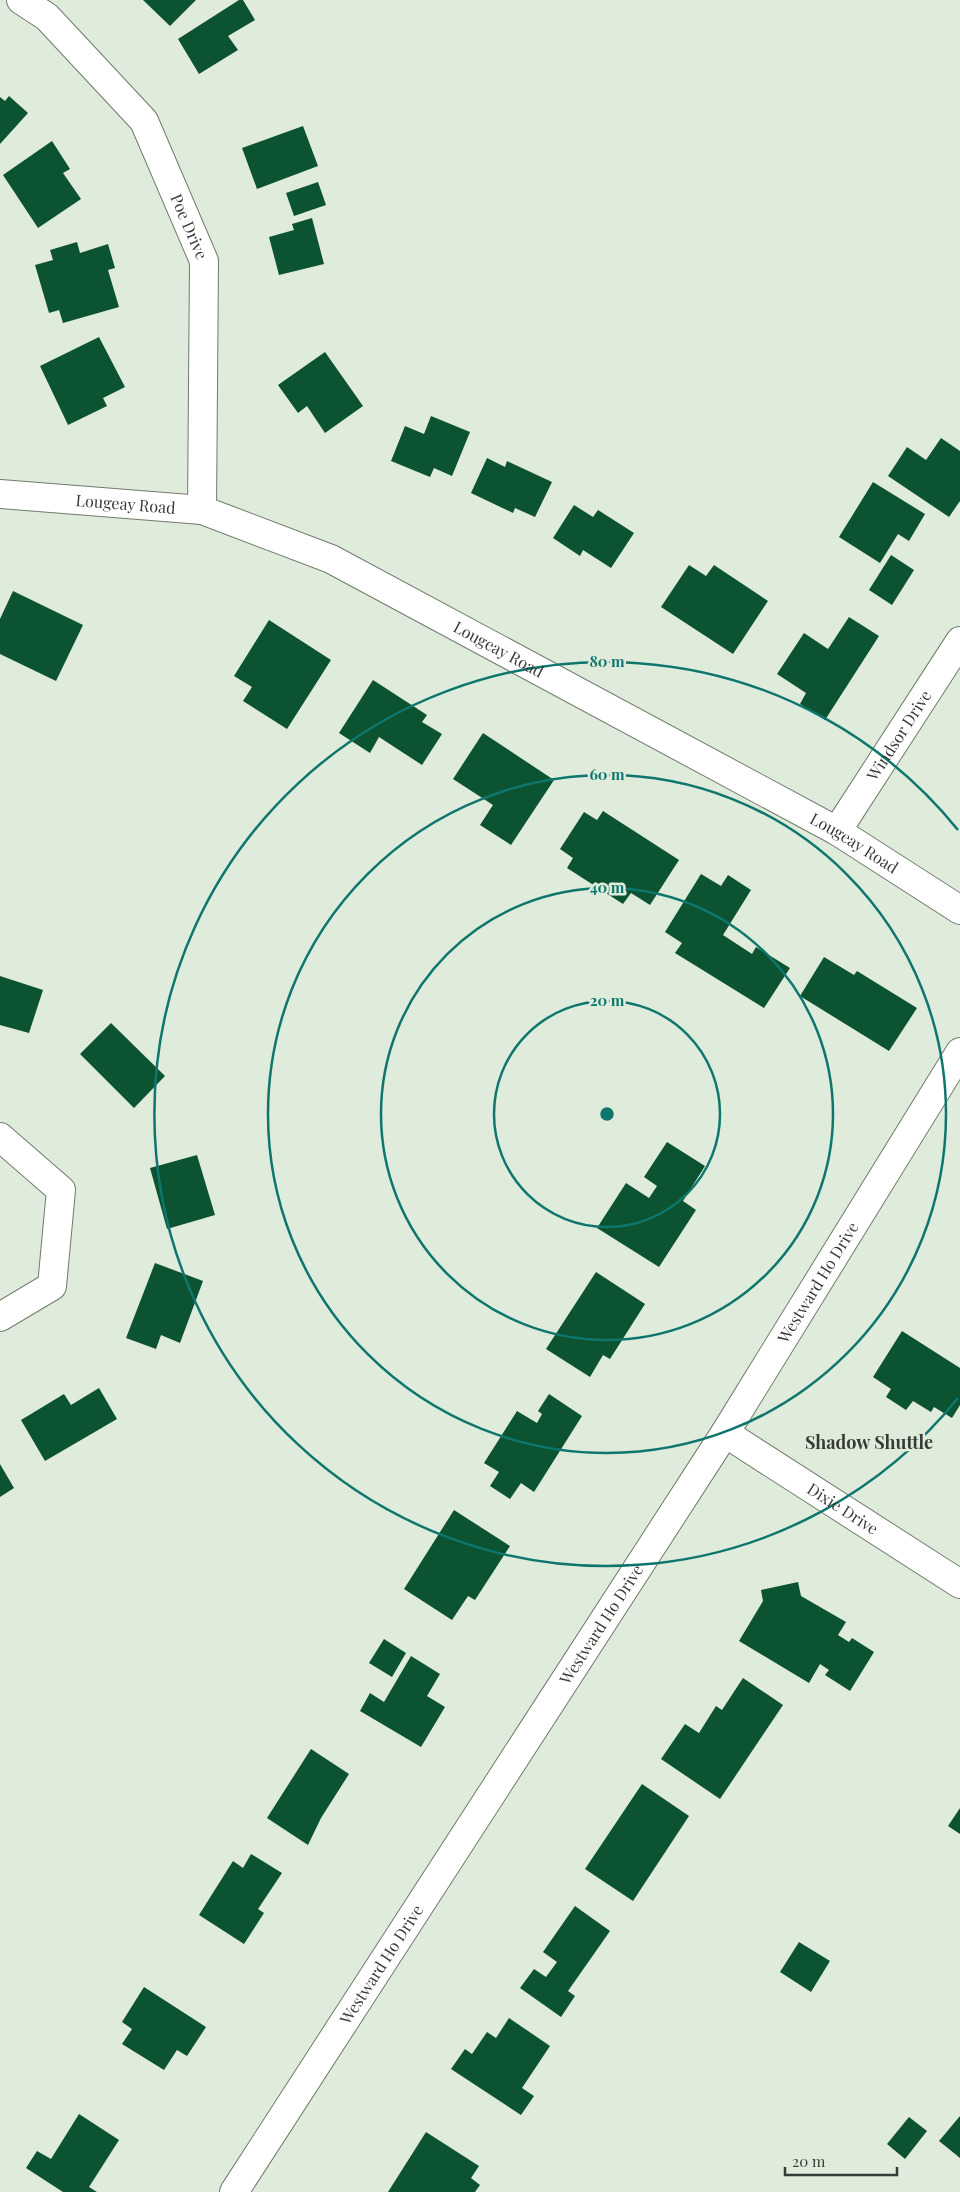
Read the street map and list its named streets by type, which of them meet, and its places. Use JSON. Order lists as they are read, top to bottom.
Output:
{
  "streets": {
    "street": [
      "Poe Drive",
      "Lougeay Road",
      "Windsor Drive",
      "Westward Ho Drive",
      "Dixie Drive"
    ]
  },
  "crossings": [
    ["Poe Drive", "Lougeay Road"],
    ["Lougeay Road", "Windsor Drive"],
    ["Westward Ho Drive", "Dixie Drive"]
  ],
  "districts": ["Shadow Shuttle"],
  "scale_bar": "20 m",
  "rings": [
    "80 m",
    "60 m",
    "40 m",
    "20 m"
  ]
}
